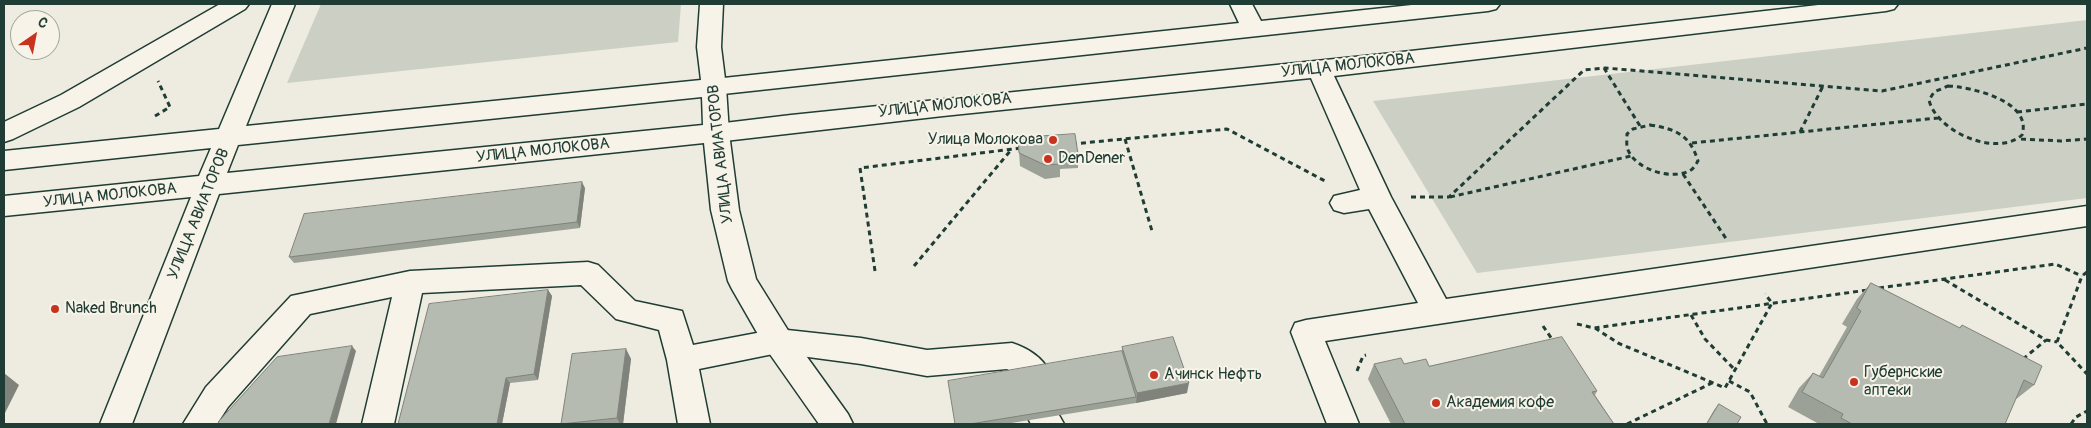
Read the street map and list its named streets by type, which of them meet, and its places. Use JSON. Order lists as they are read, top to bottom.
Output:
{
  "streets": {
    "main road": ["УЛИЦА МОЛОКОВА", "УЛИЦА АВИАТОРОВ"]
  },
  "crossings": [
    ["УЛИЦА МОЛОКОВА", "УЛИЦА АВИАТОРОВ"]
  ],
  "places": [
    "Улица Молокова",
    "DenDener",
    "Naked Brunch",
    "Ачинск Нефть",
    "Губернские аптеки",
    "Академия кофе"
  ],
  "north": "top right"
}
